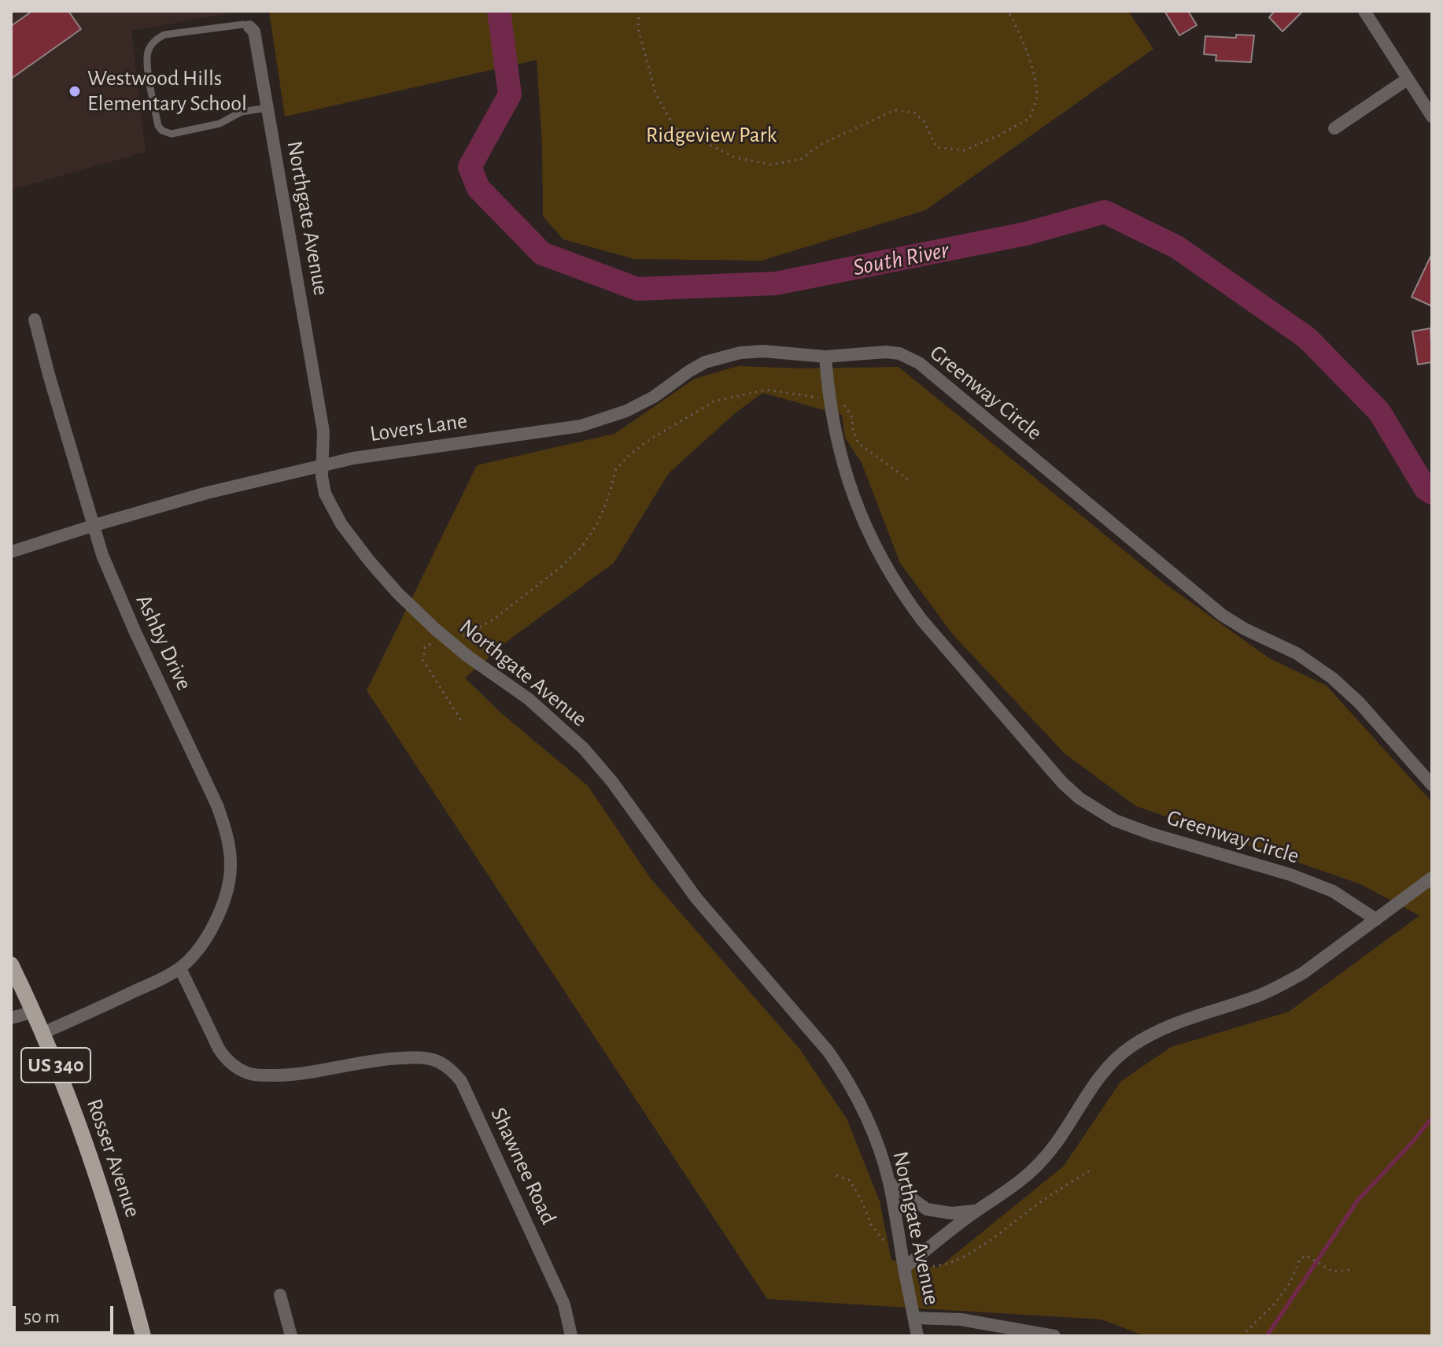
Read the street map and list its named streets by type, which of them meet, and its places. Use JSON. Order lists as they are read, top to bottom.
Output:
{
  "streets": {
    "main road": ["US 340", "Rosser Avenue"],
    "street": [
      "Northgate Avenue",
      "Greenway Circle",
      "Lovers Lane",
      "Ashby Drive",
      "Shawnee Road"
    ]
  },
  "crossings": [
    ["Northgate Avenue", "Lovers Lane"],
    ["Greenway Circle", "Lovers Lane"],
    ["Lovers Lane", "Ashby Drive"],
    ["Ashby Drive", "Shawnee Road"]
  ],
  "water": ["South River"],
  "parks": ["Ridgeview Park"],
  "places": ["Westwood Hills Elementary School"],
  "scale_bar": "50 m"
}
